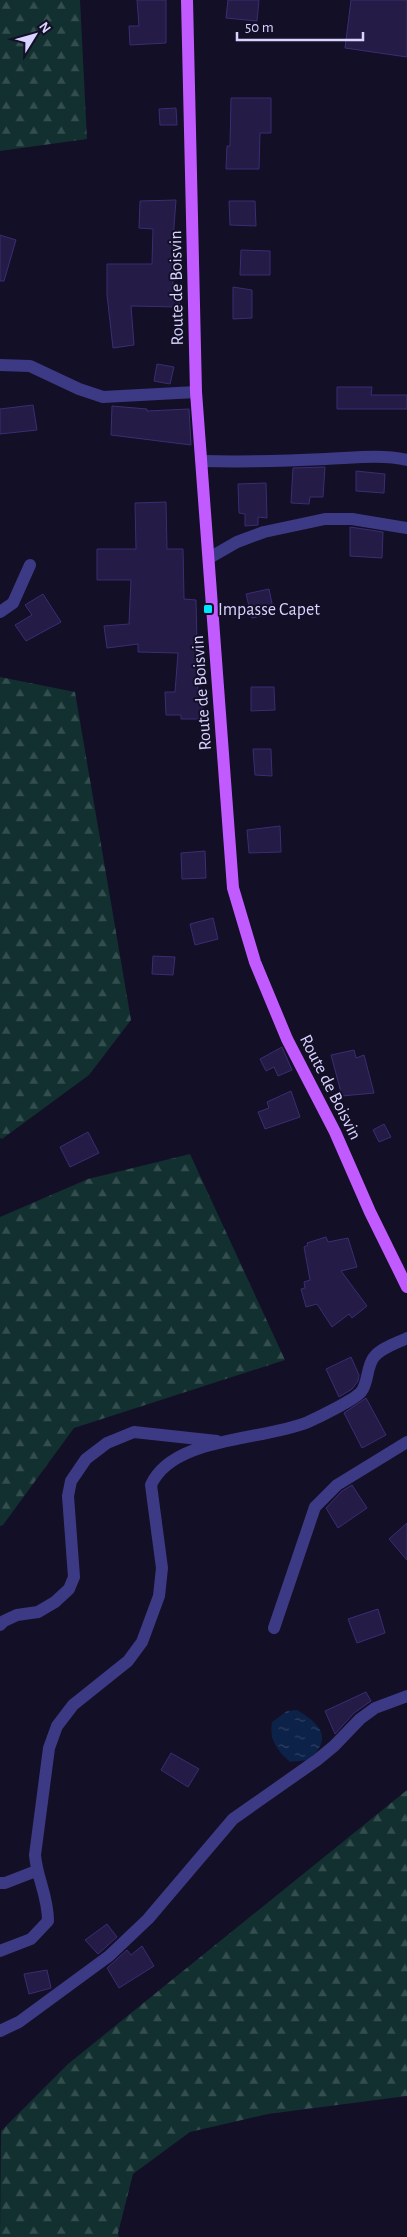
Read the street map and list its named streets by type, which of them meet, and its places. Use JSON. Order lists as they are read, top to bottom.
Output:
{
  "streets": {
    "main road": ["Route de Boisvin"]
  },
  "places": {
    "transit": ["Impasse Capet"]
  },
  "scale_bar": "50 m",
  "north": "top right"
}
